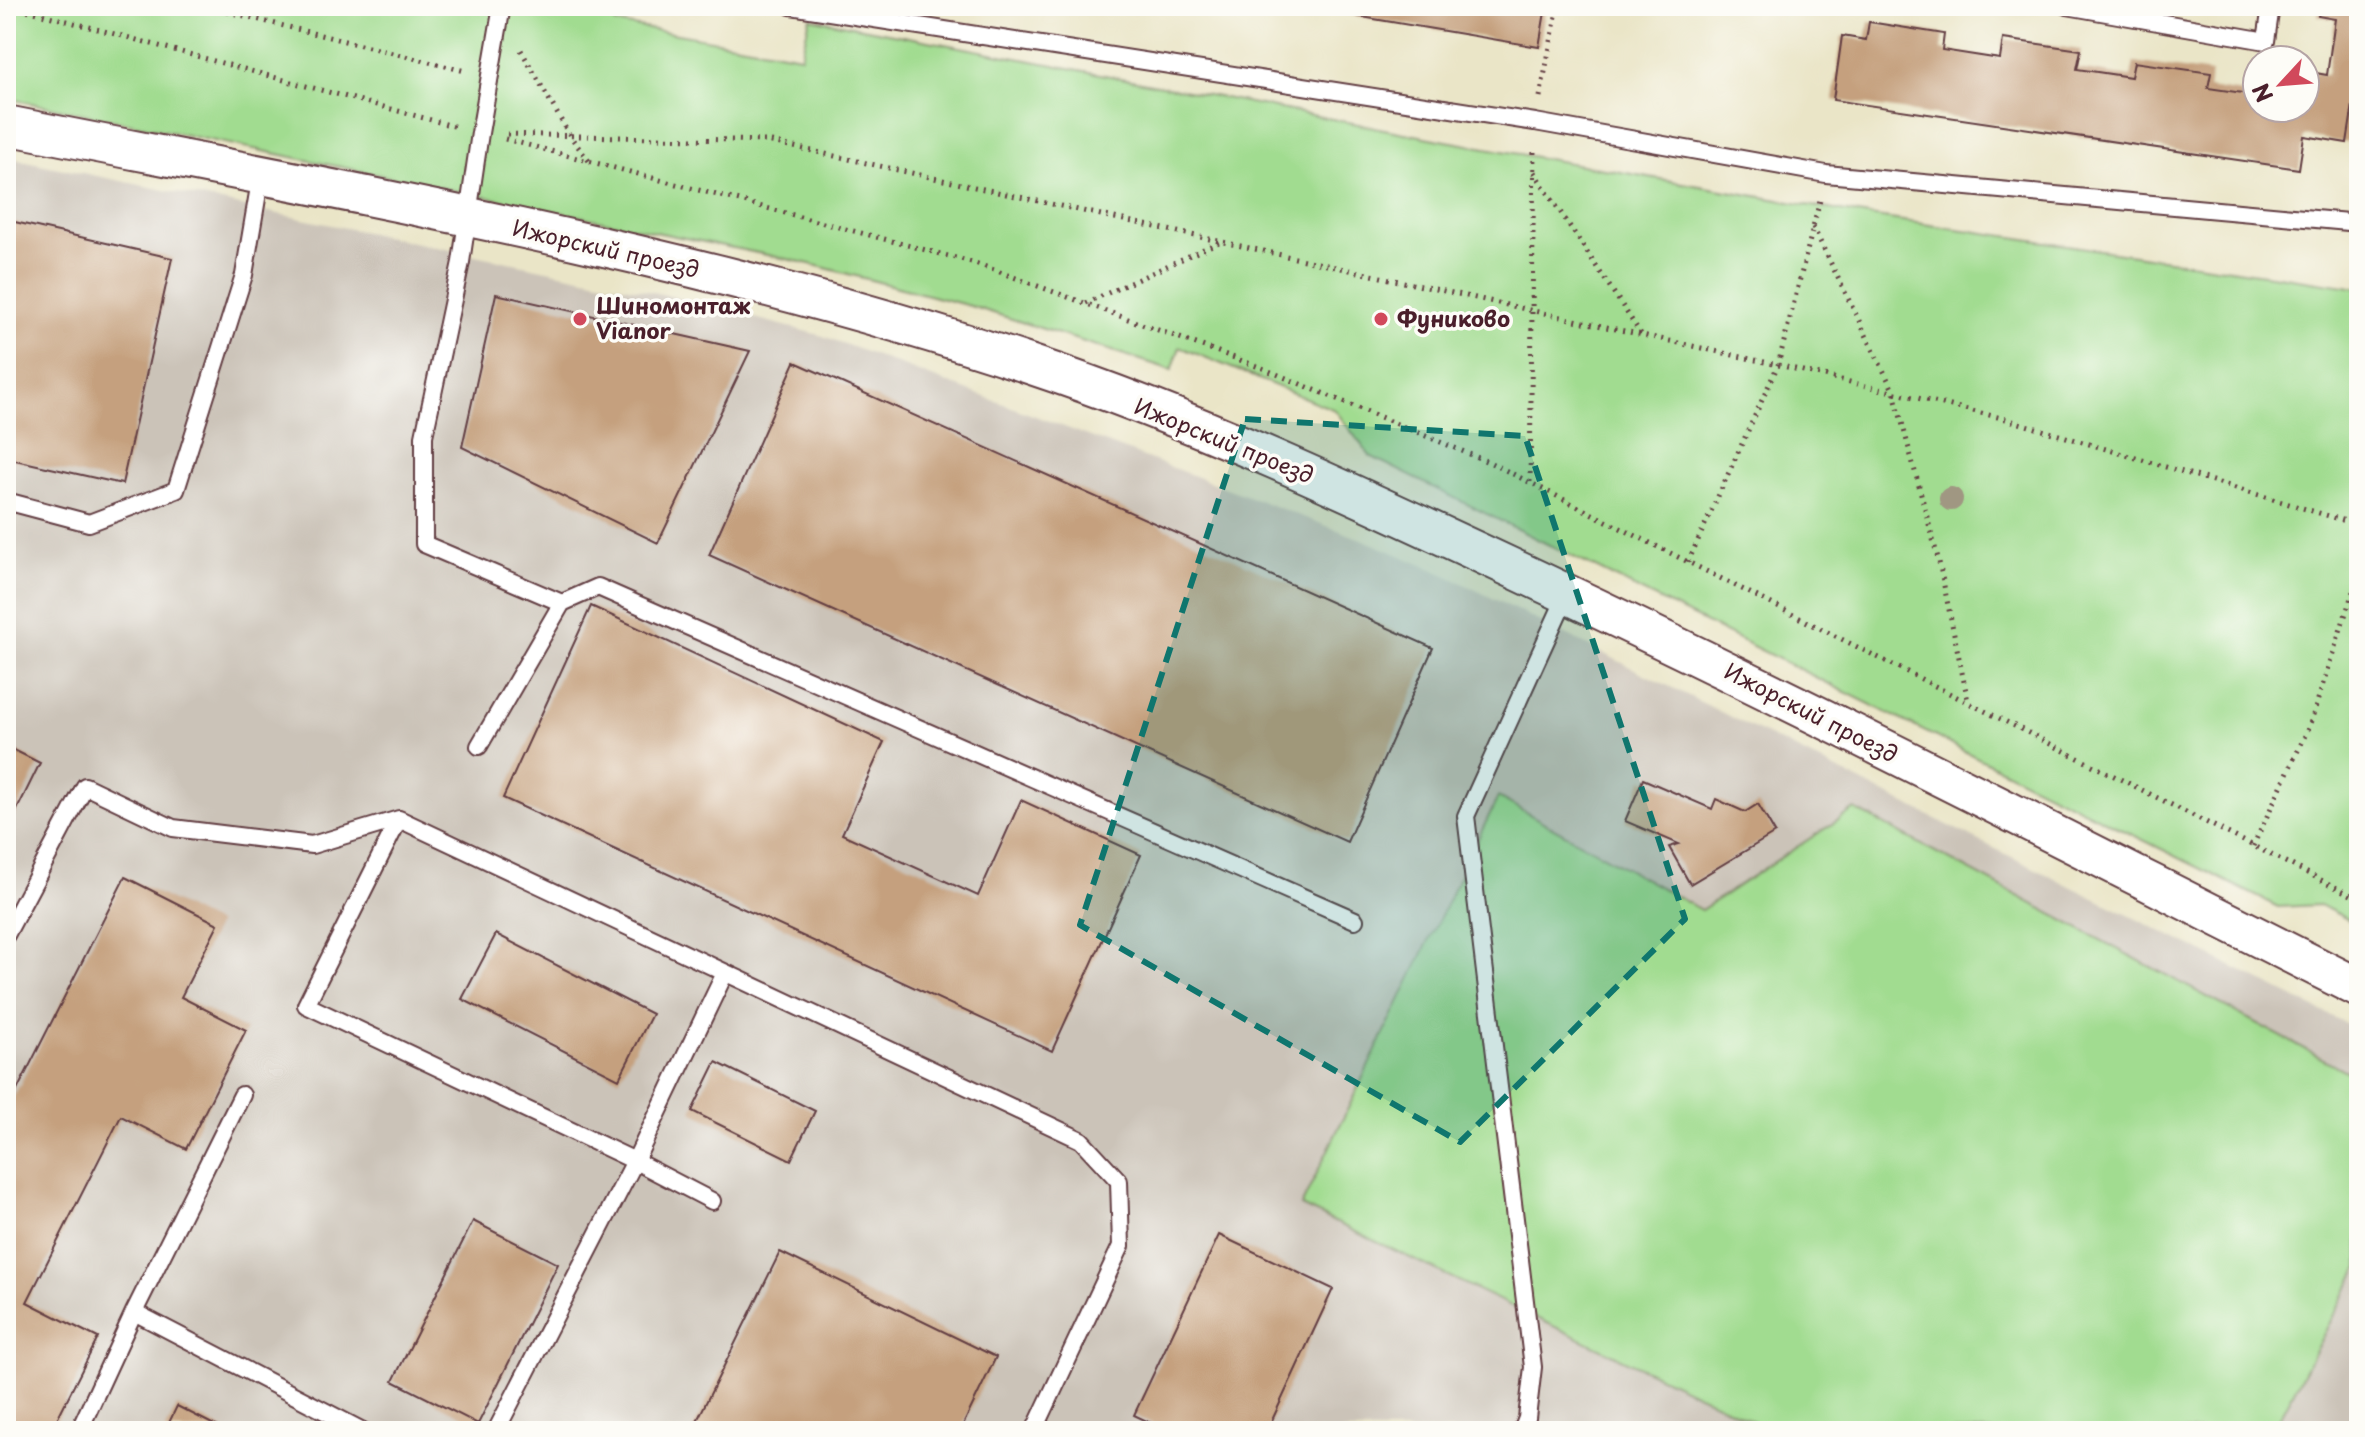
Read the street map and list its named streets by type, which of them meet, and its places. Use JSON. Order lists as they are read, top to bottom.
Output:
{
  "streets": {
    "street": ["Ижорский проезд"]
  },
  "places": ["Шиномонтаж Vianor", "Фуниково"],
  "north": "bottom left"
}
